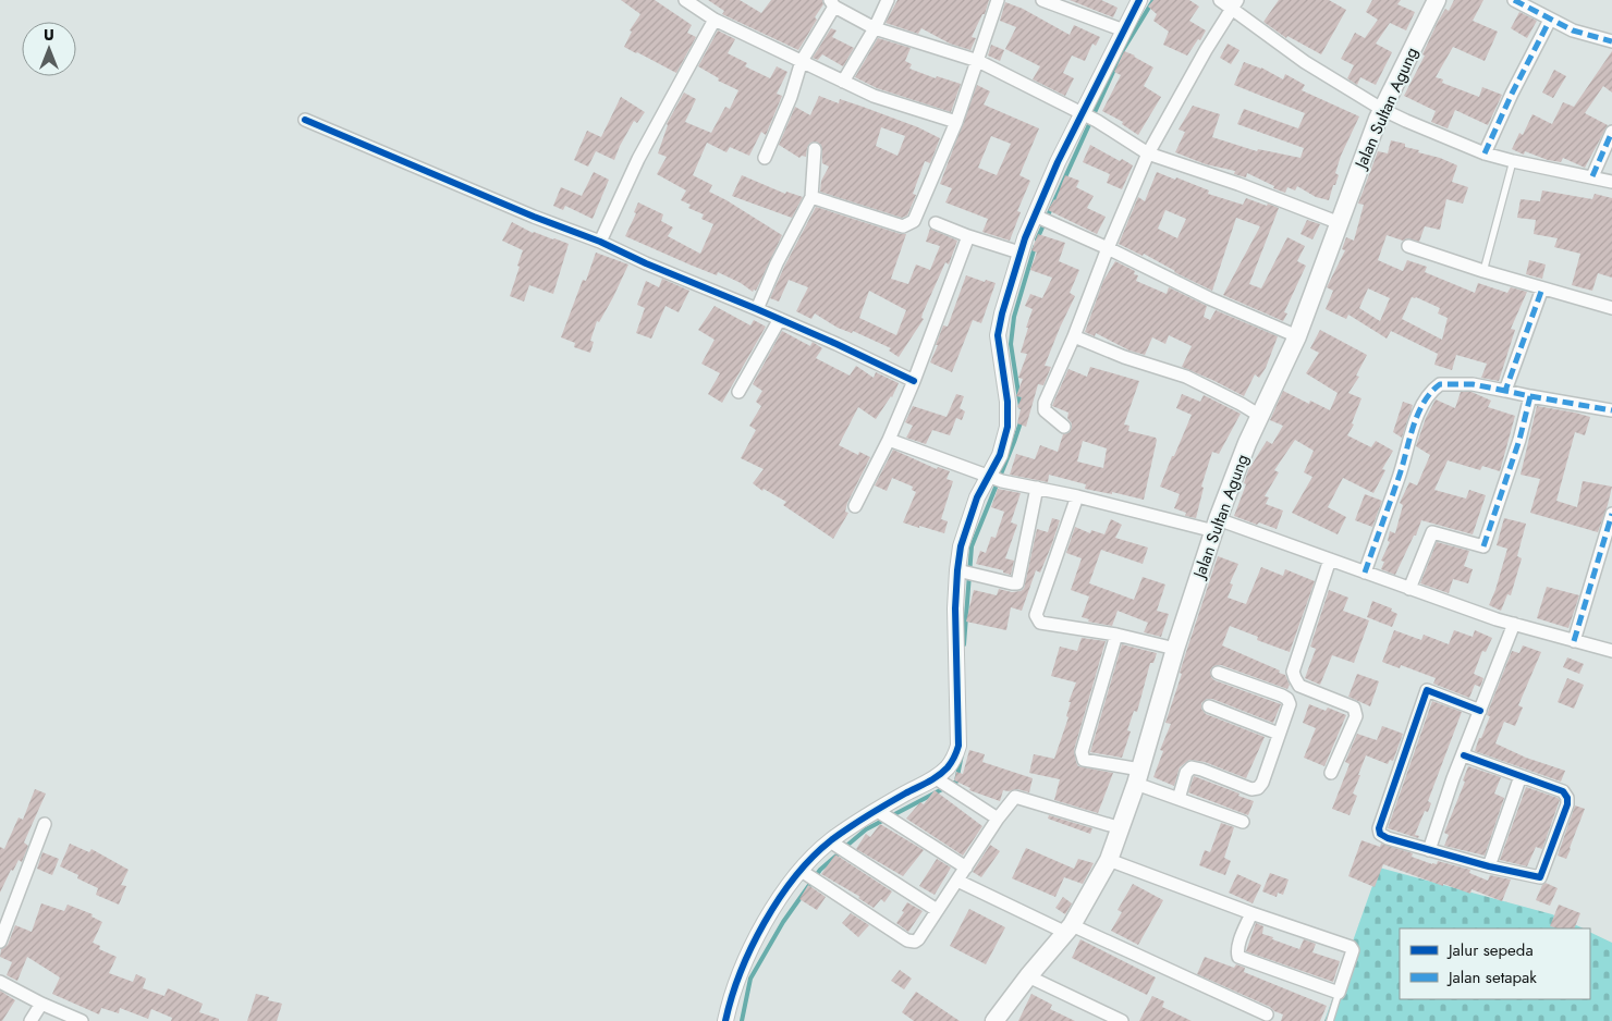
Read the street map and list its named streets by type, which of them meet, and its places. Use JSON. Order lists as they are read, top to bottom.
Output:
{
  "streets": {
    "main road": ["Jalan Sultan Agung"]
  },
  "legend": ["Jalur sepeda", "Jalan setapak"],
  "north": "top"
}
